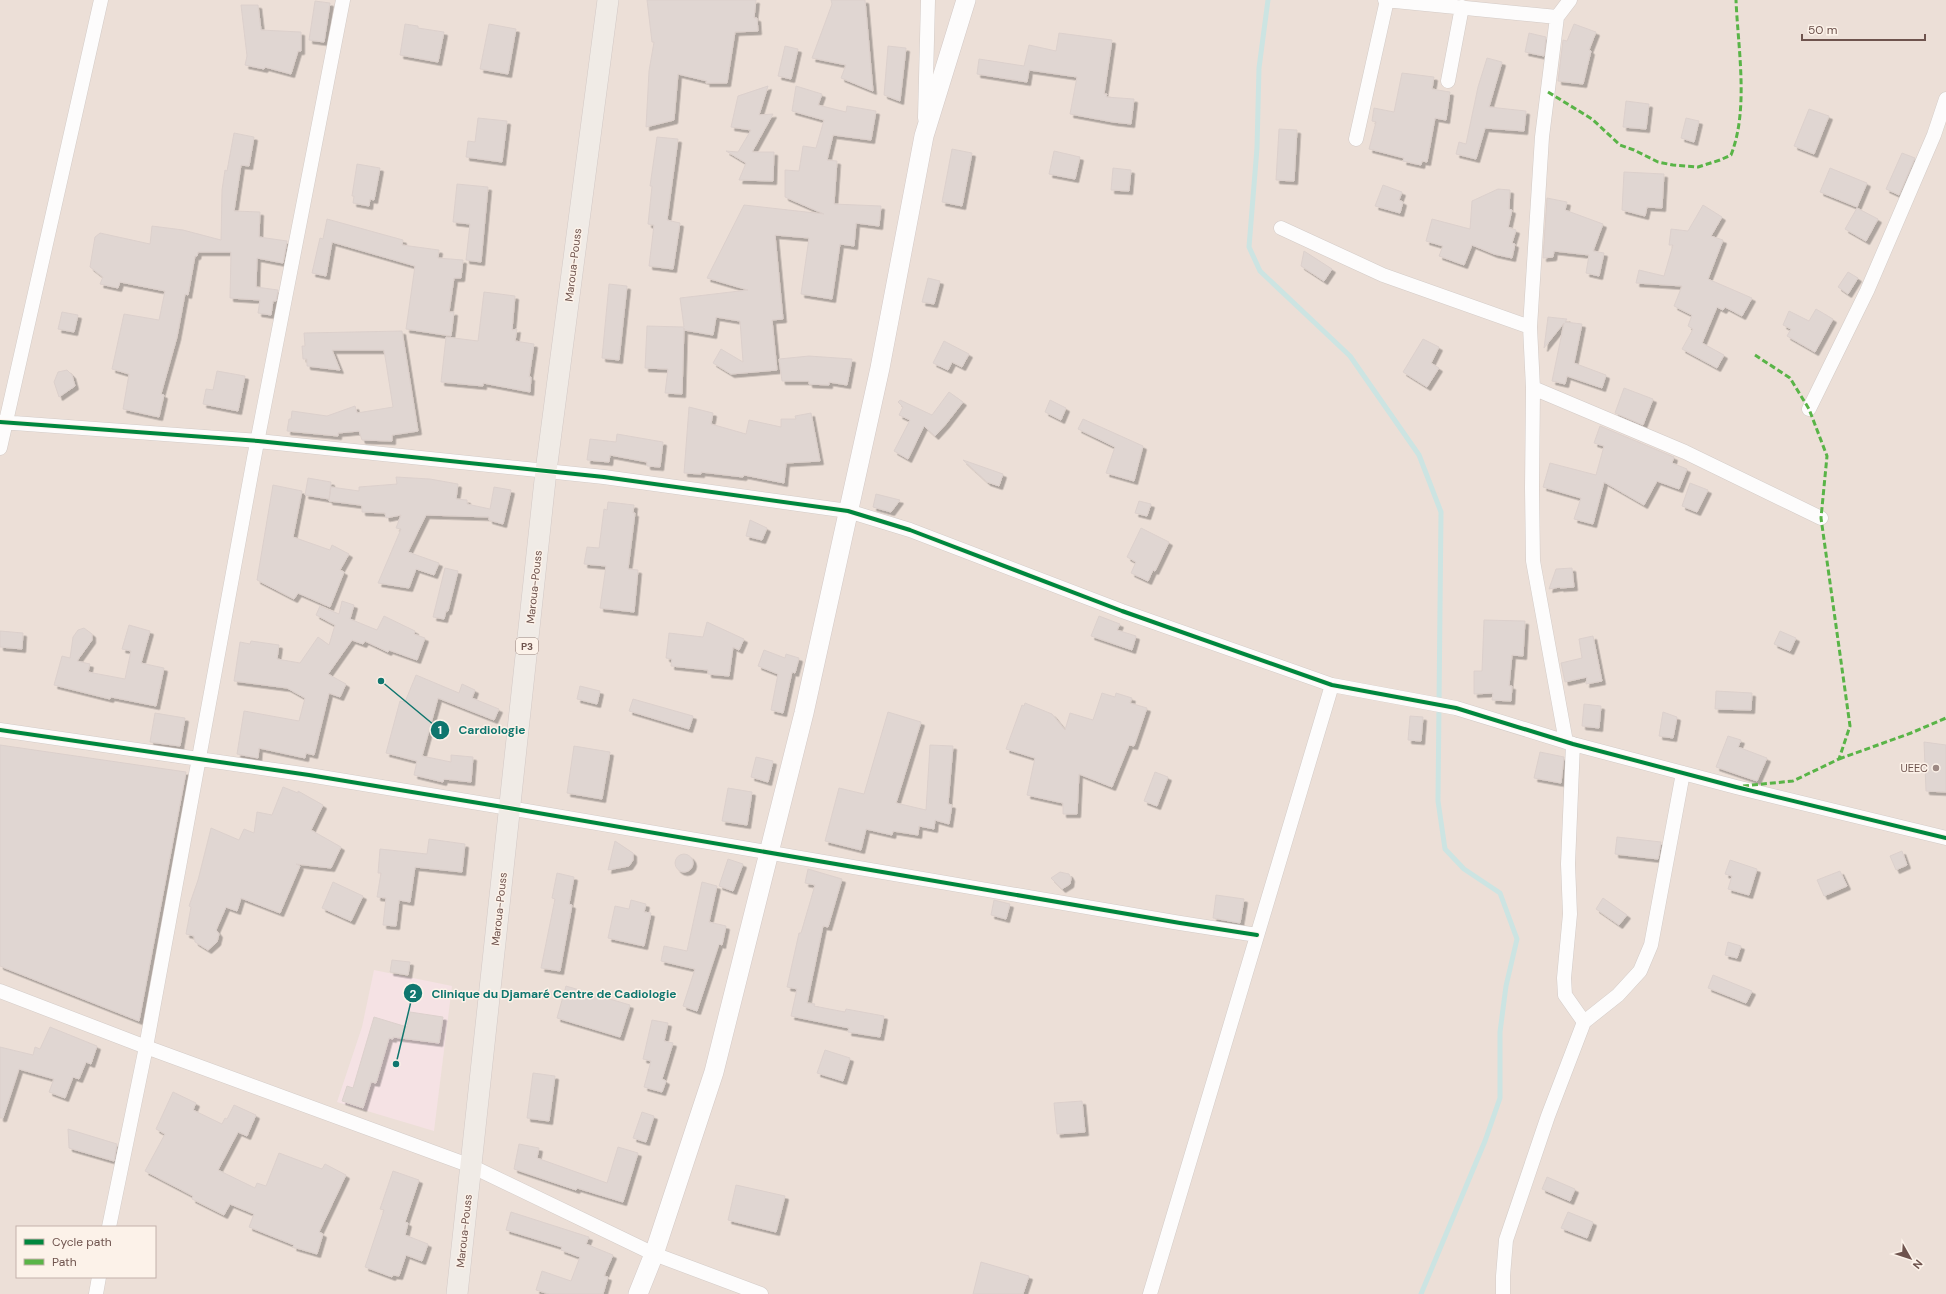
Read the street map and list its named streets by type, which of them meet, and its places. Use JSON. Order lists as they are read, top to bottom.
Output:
{
  "streets": {
    "main road": ["Maroua-Pouss", "P3"]
  },
  "places": ["Cardiologie", "UEEC", "Clinique du Djamaré Centre de Cadiologie"],
  "legend": ["Cycle path", "Path"],
  "scale_bar": "50 m",
  "north": "bottom right"
}
